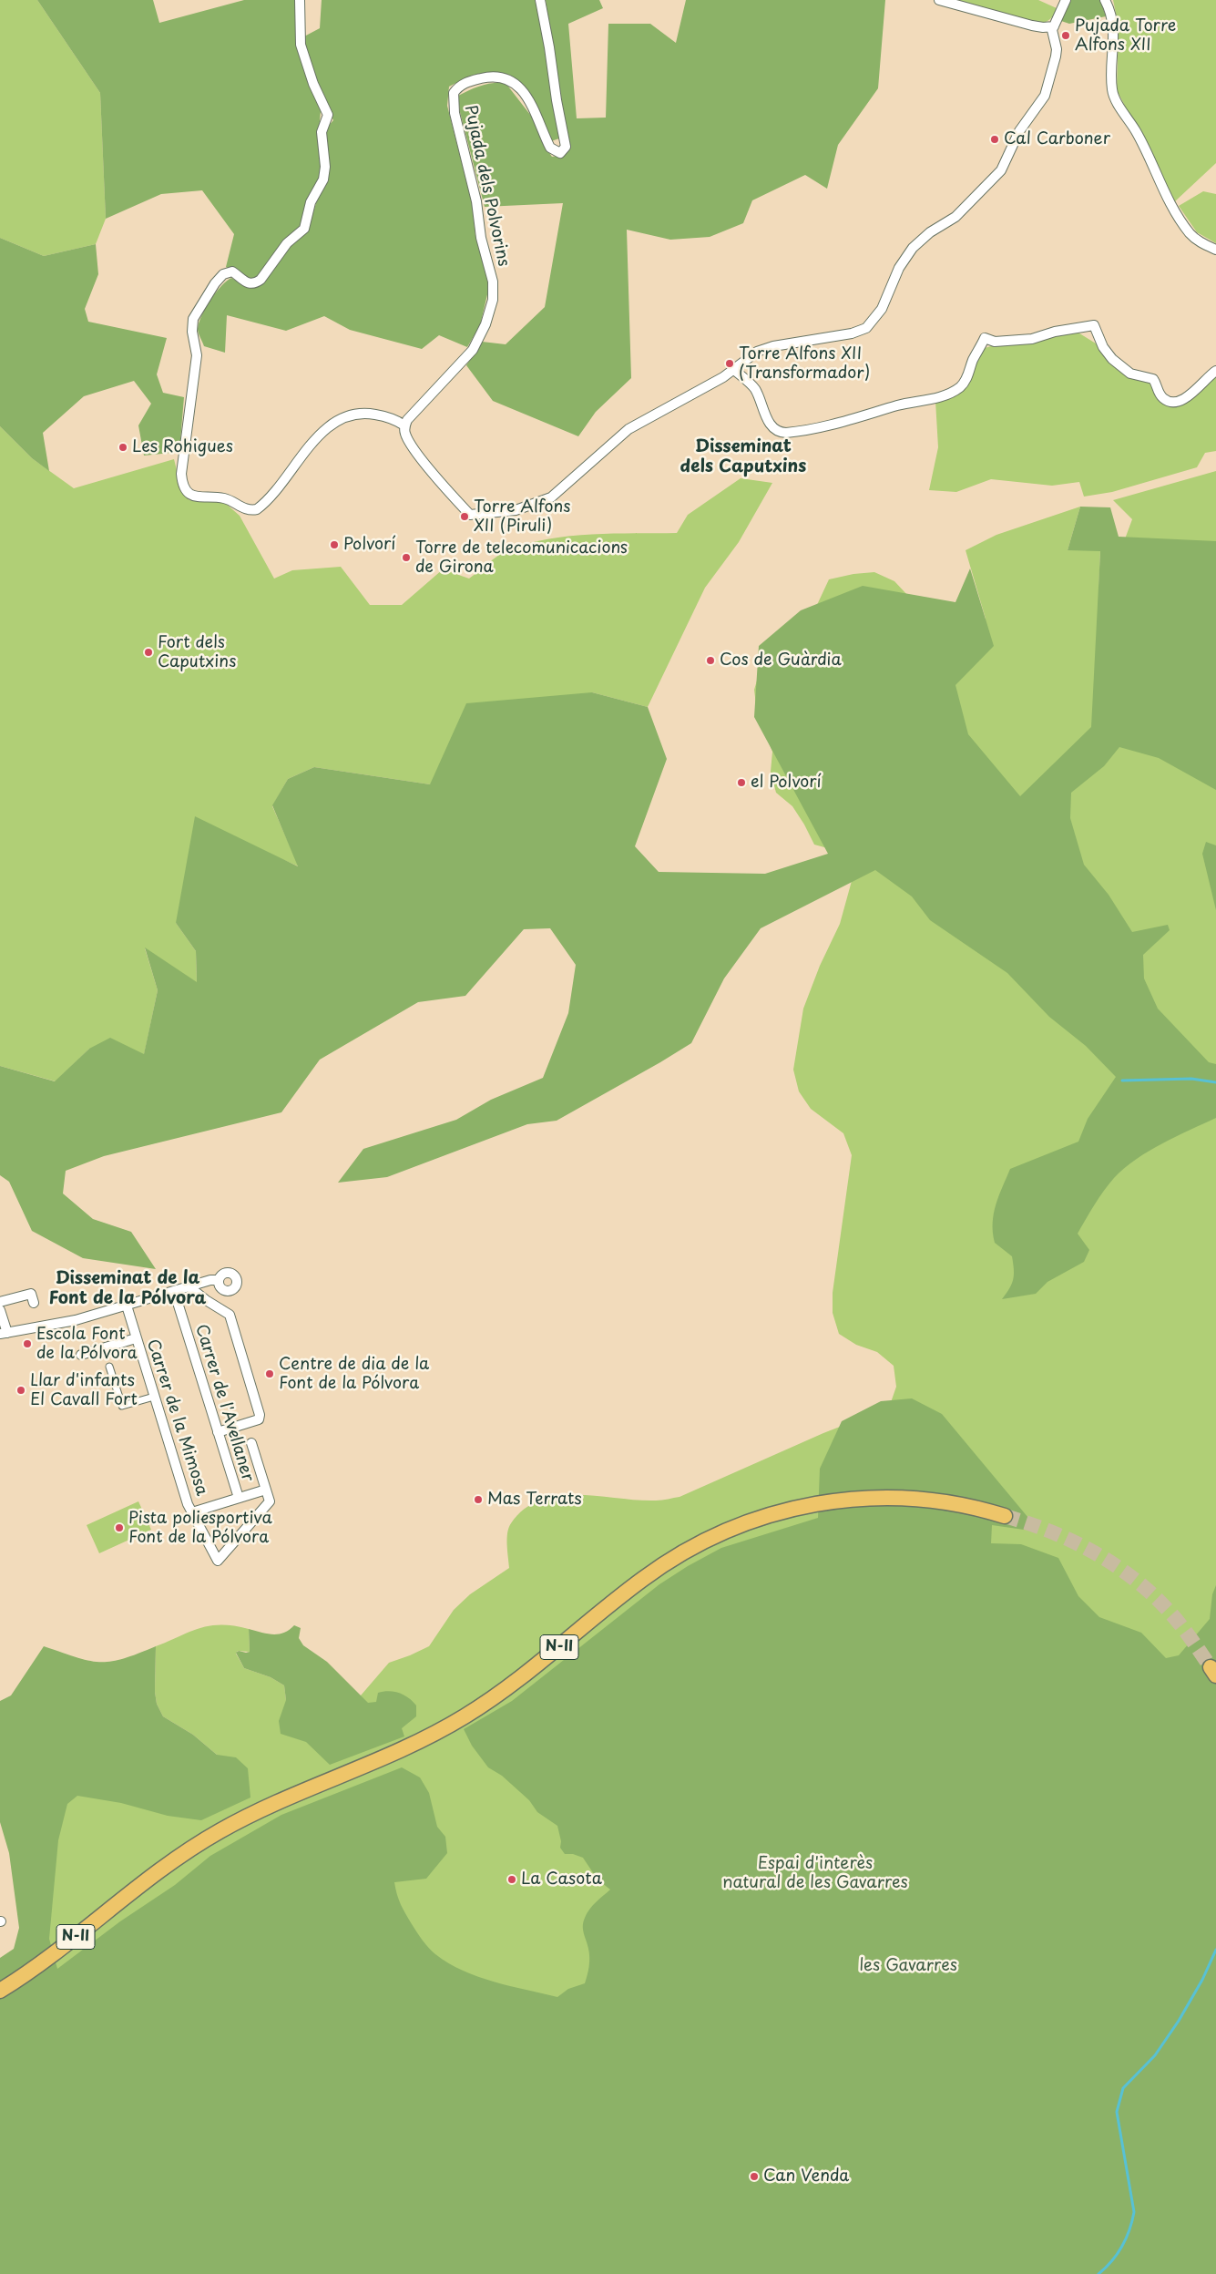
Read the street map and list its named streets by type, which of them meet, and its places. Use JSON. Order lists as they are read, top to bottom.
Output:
{
  "streets": {
    "highway": ["N-II"],
    "street": ["Pujada dels Polvorins", "Carrer de l'Avellaner", "Carrer de la Mimosa"]
  },
  "districts": ["Disseminat dels Caputxins", "Disseminat de la Font de la Pólvora"],
  "parks": ["Espai d'interès natural de les Gavarres", "les Gavarres"],
  "places": [
    "Pujada Torre Alfons XII",
    "Cal Carboner",
    "Torre Alfons XII (Transformador)",
    "Les Rohigues",
    "Torre Alfons XII (Piruli)",
    "Polvorí",
    "Torre de telecomunicacions de Girona",
    "Fort dels Caputxins",
    "Cos de Guàrdia",
    "el Polvorí",
    "Escola Font de la Pólvora",
    "Centre de dia de la Font de la Pólvora",
    "Llar d'infants El Cavall Fort",
    "Mas Terrats",
    "Pista poliesportiva Font de la Pólvora",
    "La Casota",
    "Can Venda"
  ]
}
